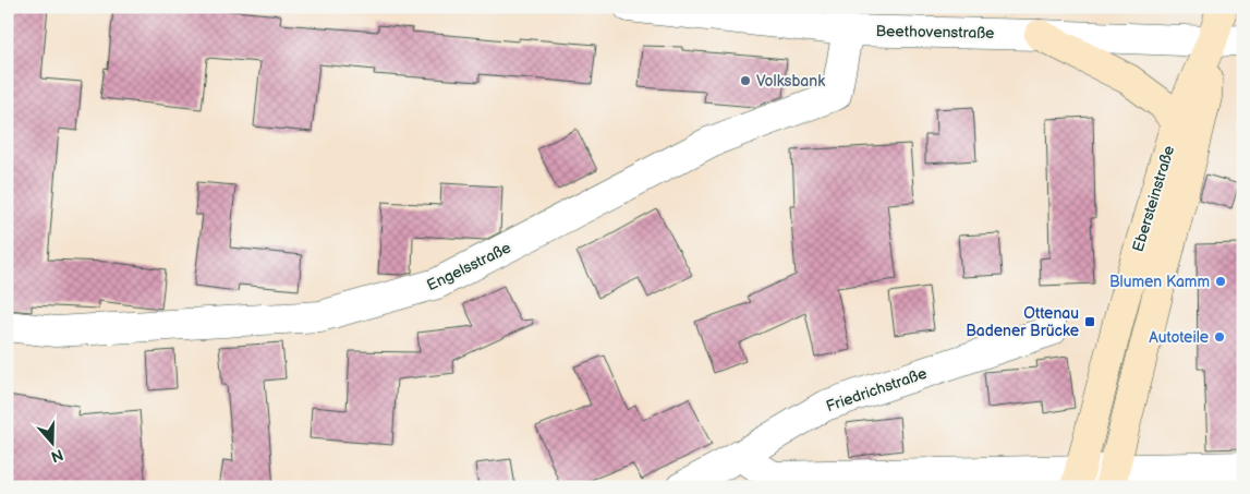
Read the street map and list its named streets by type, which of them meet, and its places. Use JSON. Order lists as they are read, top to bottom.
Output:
{
  "streets": {
    "street": [
      "Beethovenstraße",
      "Ebersteinstraße",
      "Engelsstraße",
      "Friedrichstraße"
    ]
  },
  "crossings": [
    ["Beethovenstraße", "Ebersteinstraße"],
    ["Beethovenstraße", "Engelsstraße"]
  ],
  "places": {
    "other": ["Volksbank", "Blumen Kamm", "Autoteile"],
    "transit": ["Ottenau Badener Brücke"]
  },
  "north": "bottom"
}
